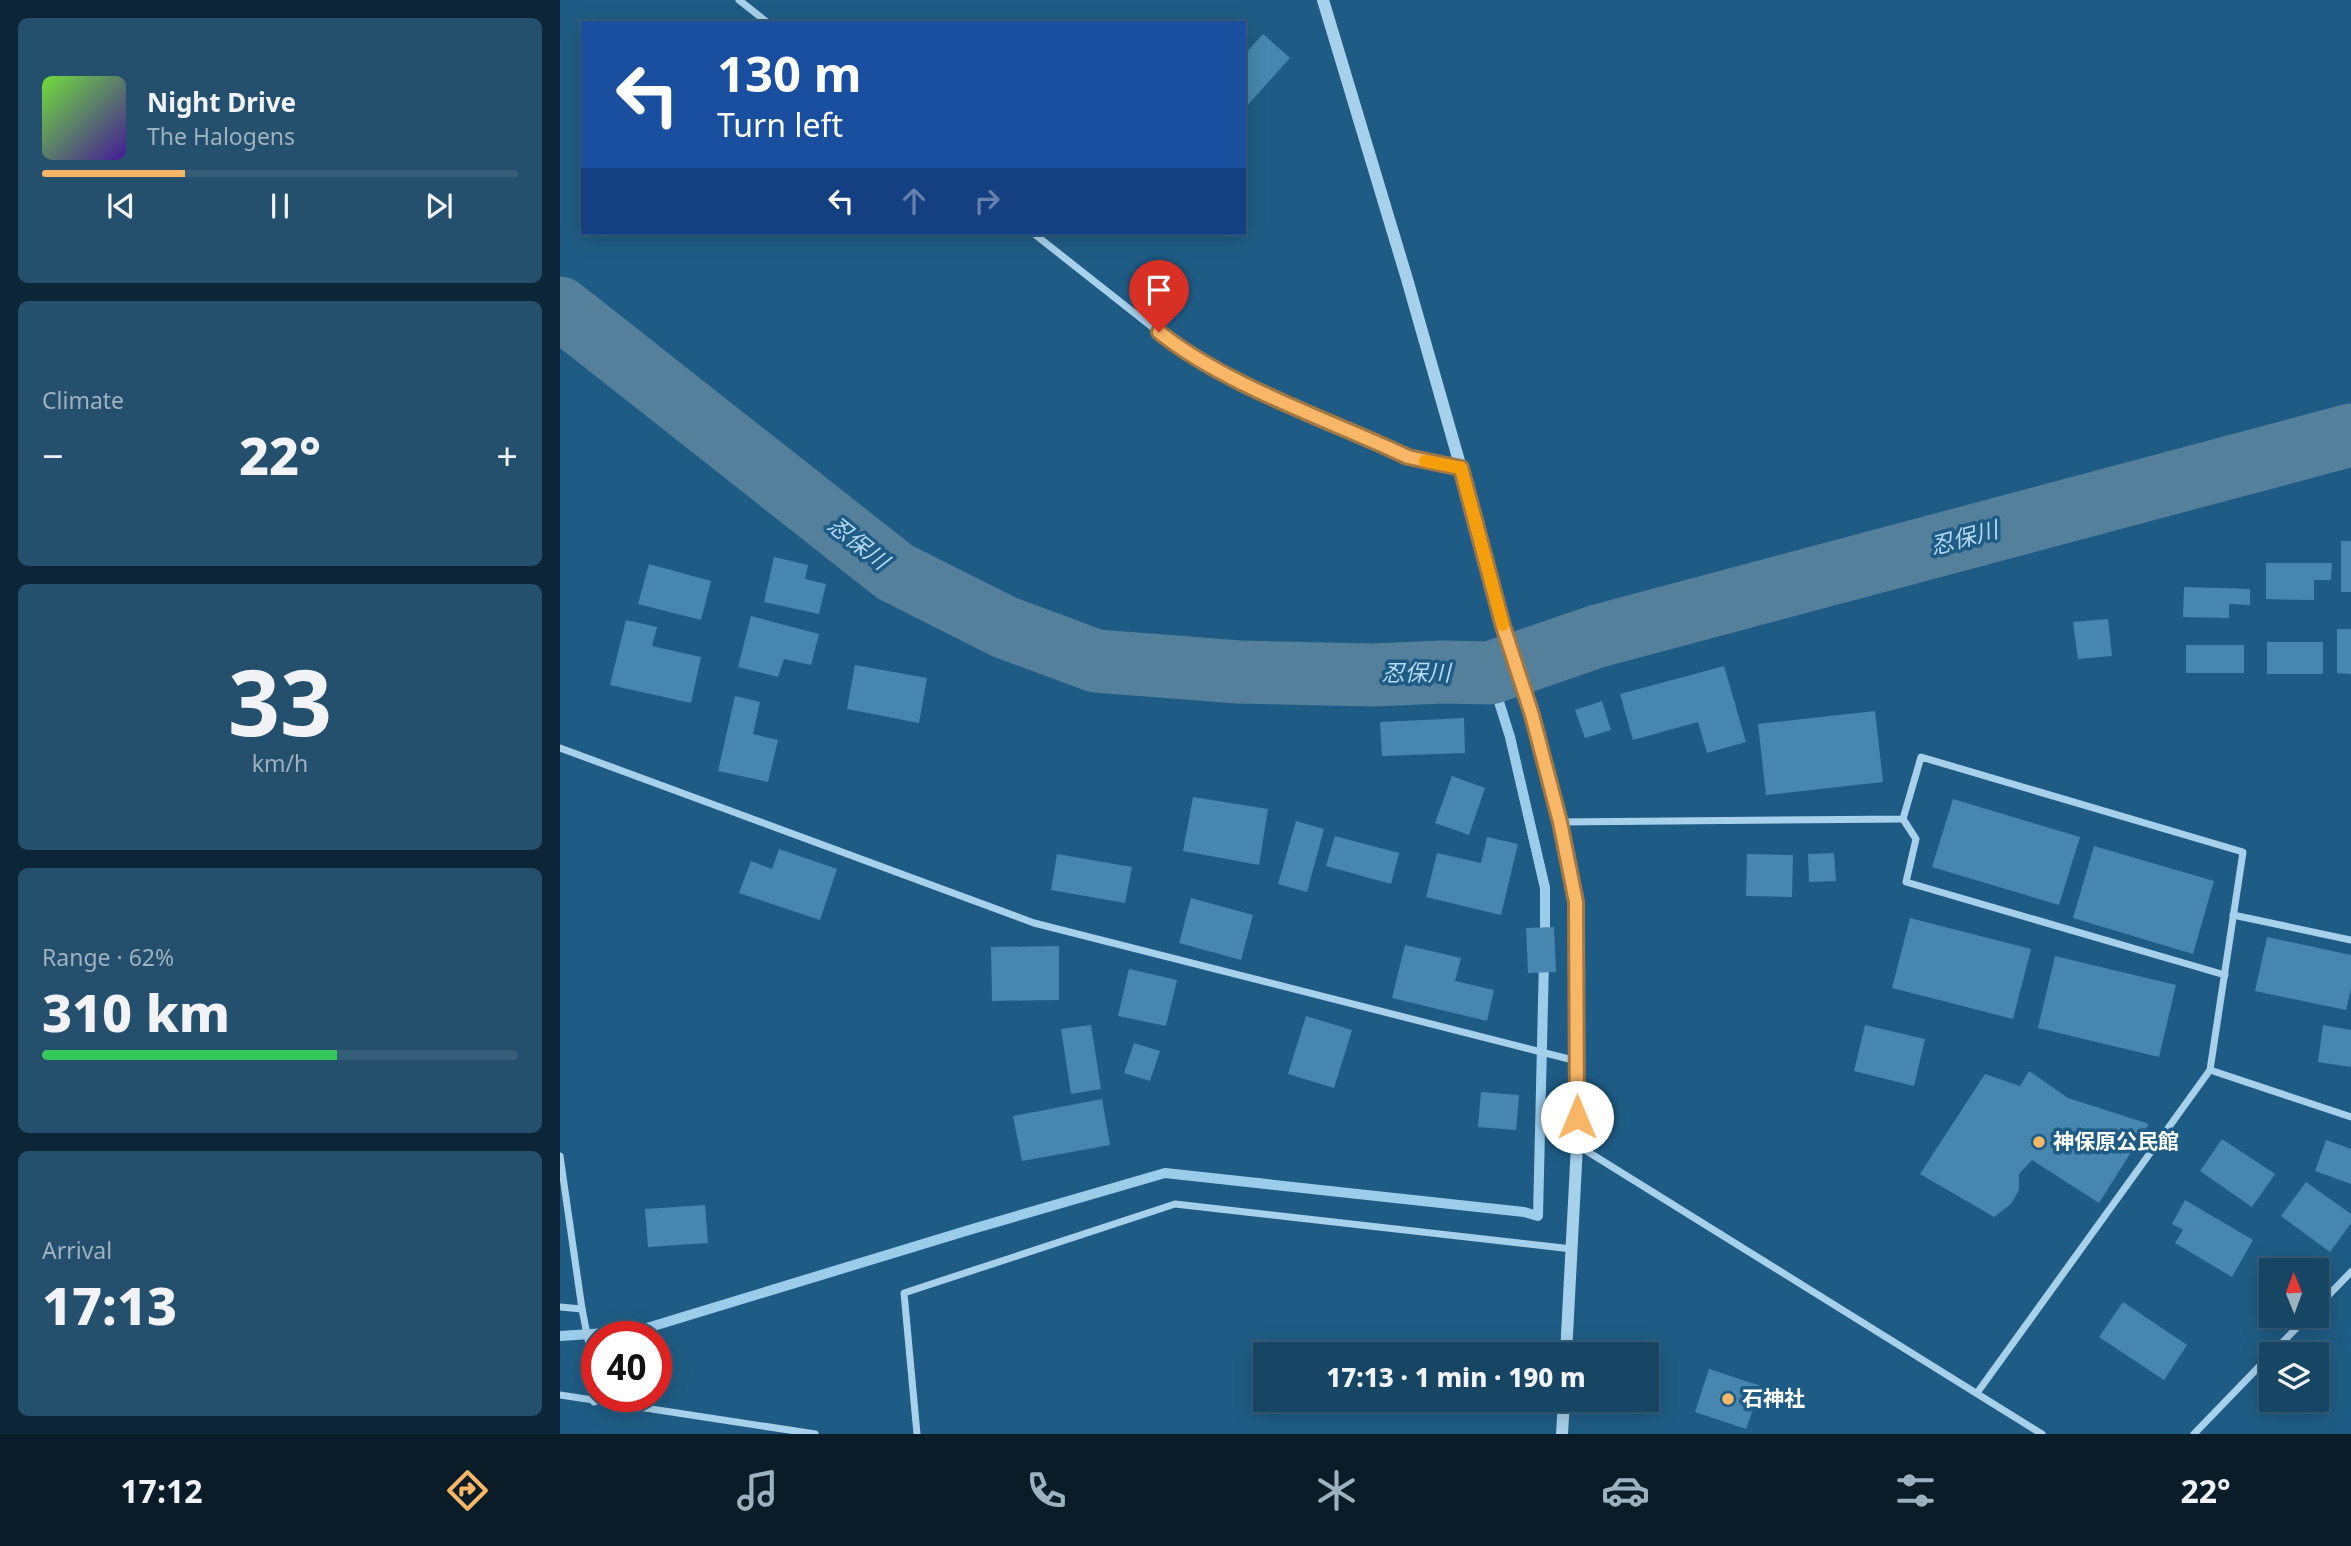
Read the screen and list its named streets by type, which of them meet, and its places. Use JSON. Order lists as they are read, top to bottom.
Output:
{
  "water": ["忍保川"],
  "places": ["神保原公民館", "石神社"],
  "north": "top",
  "page": {
    "turn": ["130 m", "Turn left"],
    "song": ["Night Drive", "The Halogens"],
    "tile": [
      "Climate",
      ["33", "km/h"],
      ["Range · 62%", "310 km"],
      ["Arrival", "17:13"]
    ],
    "heat": ["−", "22°", "+"],
    "limit": "40",
    "trip": "17:13 · 1 min · 190 m",
    "tabs": ["17:12", "22°"]
  }
}
